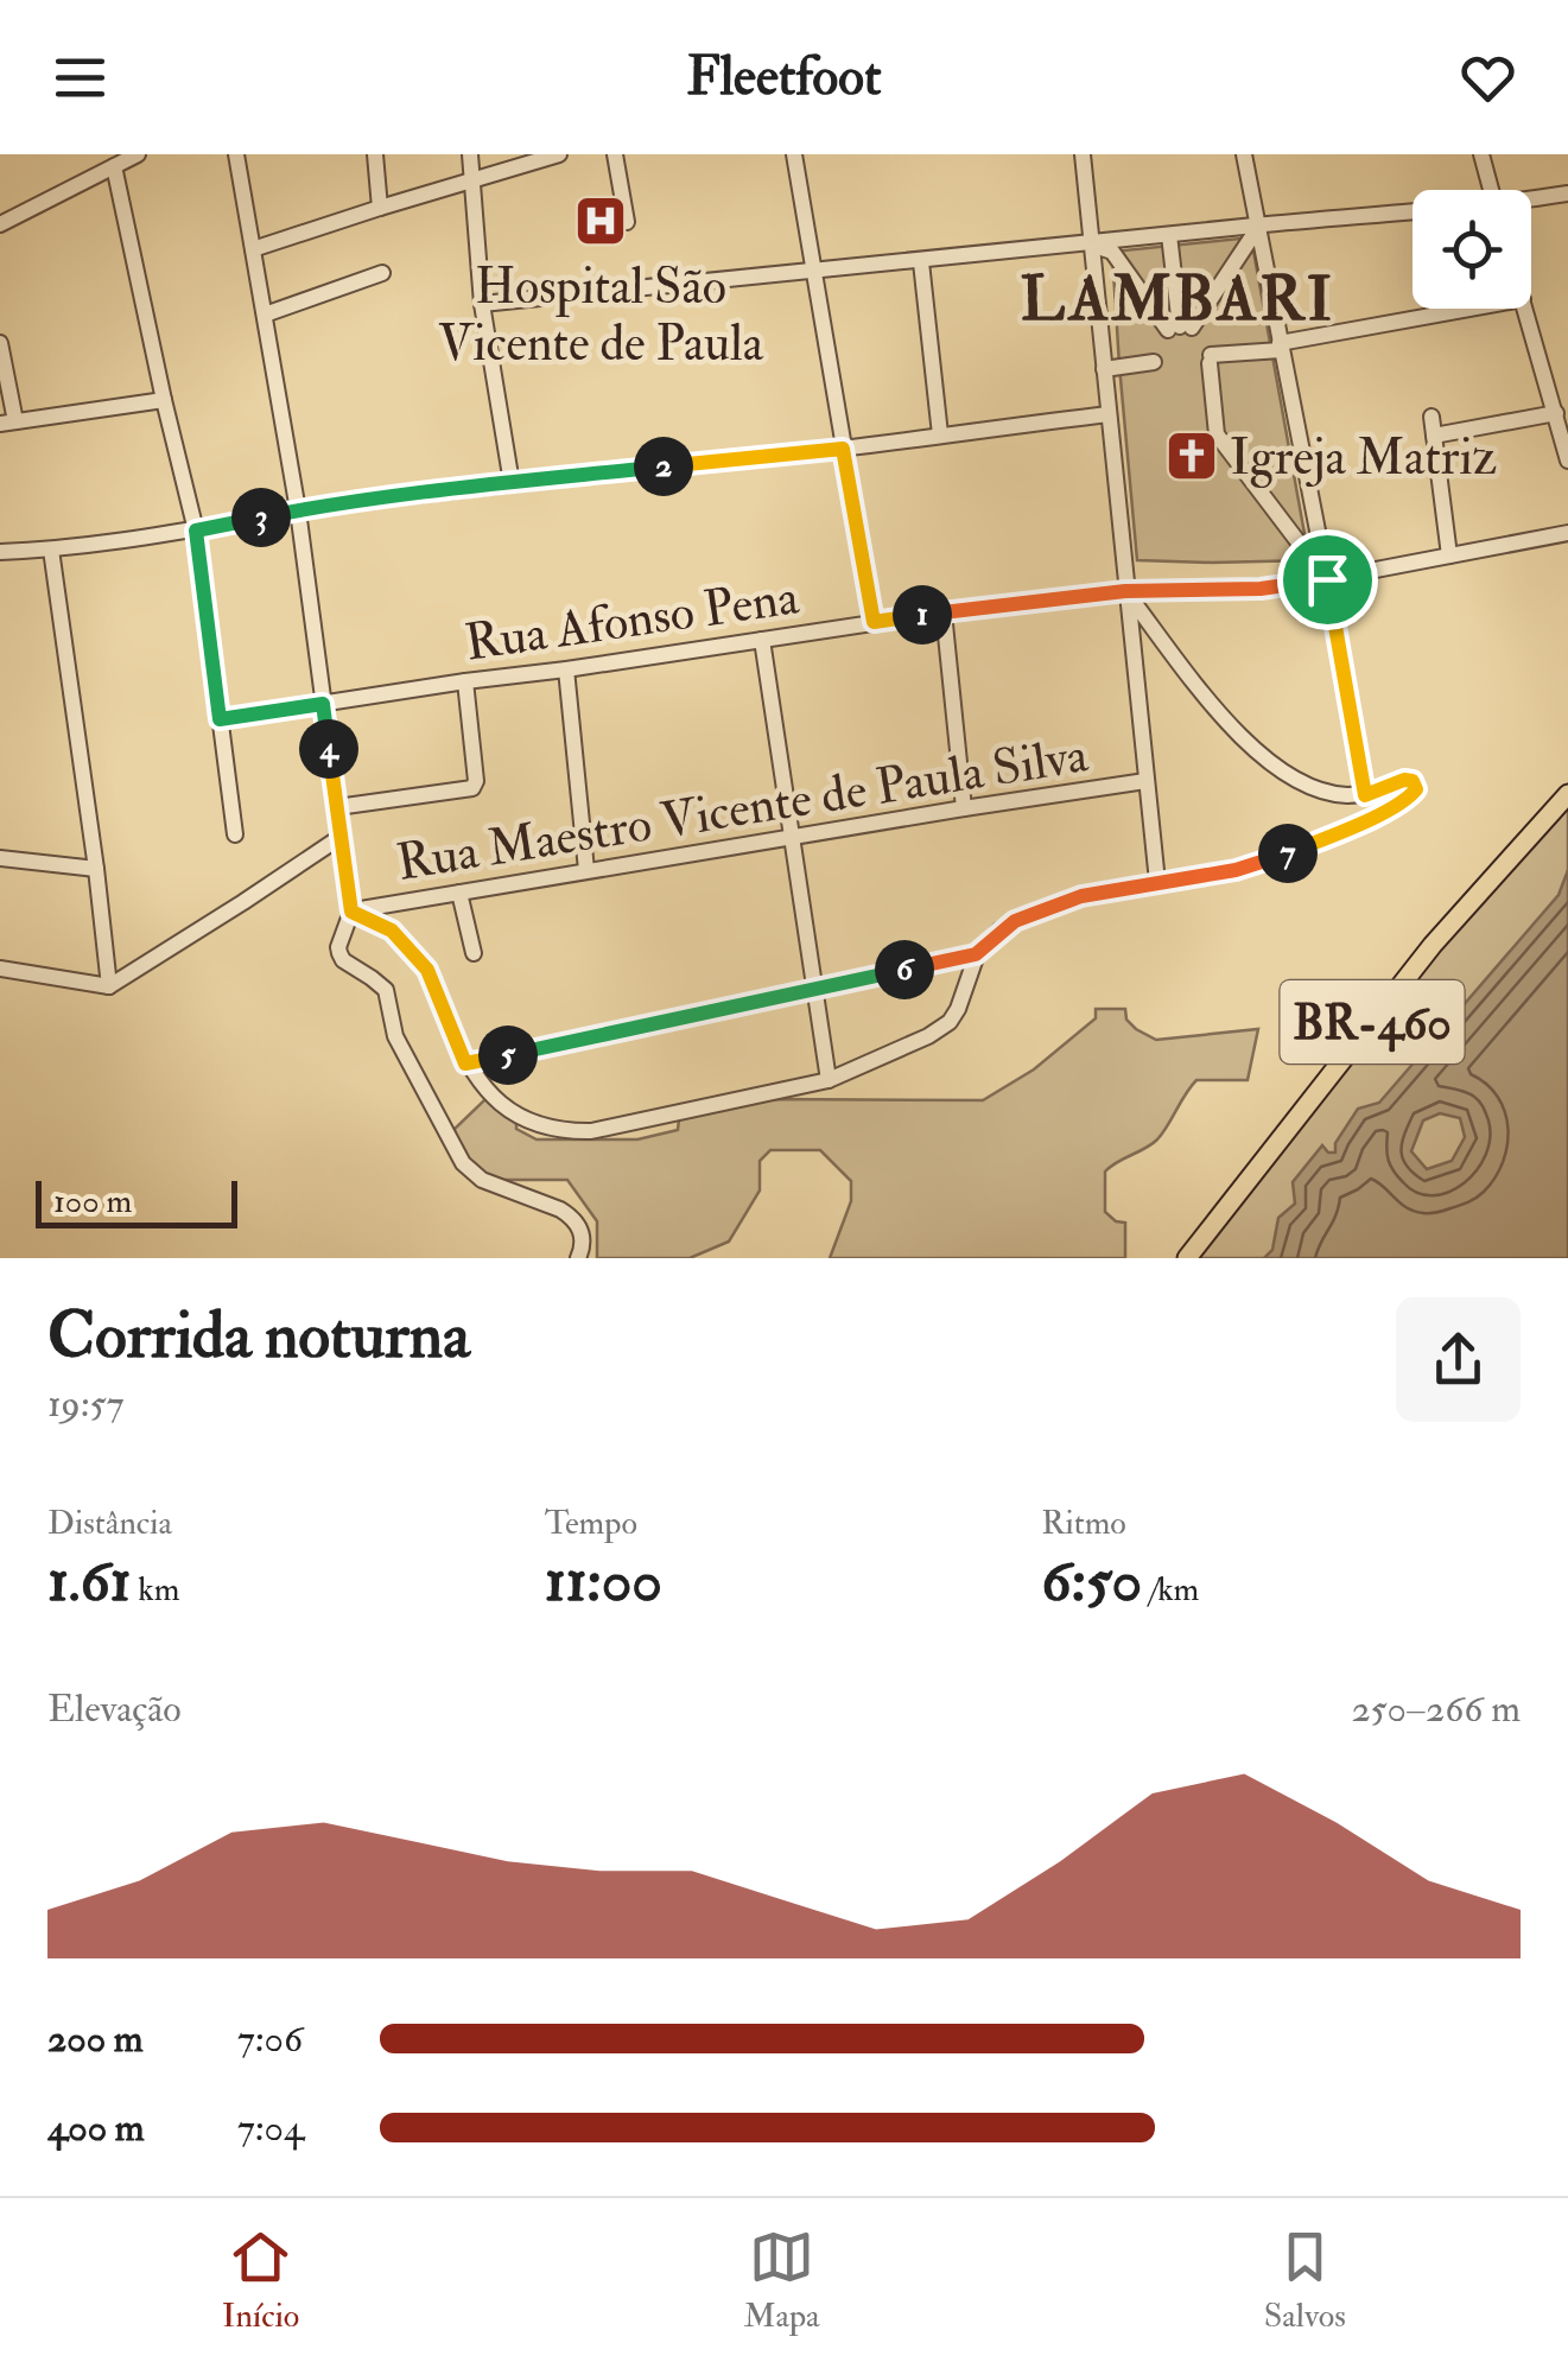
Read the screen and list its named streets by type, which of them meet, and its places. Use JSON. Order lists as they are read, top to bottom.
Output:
{
  "streets": {
    "main road": ["BR-460"],
    "street": ["Rua Afonso Pena", "Rua Maestro Vicente de Paula Silva"]
  },
  "districts": ["LAMBARI"],
  "places": {
    "hospital": ["Hospital São Vicente de Paula"],
    "church": ["Igreja Matriz"]
  },
  "scale_bar": "100 m",
  "page": {
    "header": "Fleetfoot",
    "pins": [
      "2",
      "3",
      "1",
      "4",
      "7",
      "6",
      "5"
    ],
    "scale": "100 m",
    "heading": ["Corrida noturna", "19:57"],
    "stats": [
      ["Distância", "1.61 km"],
      ["Tempo", "11:00"],
      ["Ritmo", "6:50 /km"]
    ],
    "chart": ["Elevação", "250–266 m"],
    "list": [
      {
        "name": "200 m",
        "note": "7:06"
      },
      {
        "name": "400 m",
        "note": "7:04"
      }
    ],
    "tabs": ["Início", "Mapa", "Salvos"]
  }
}
